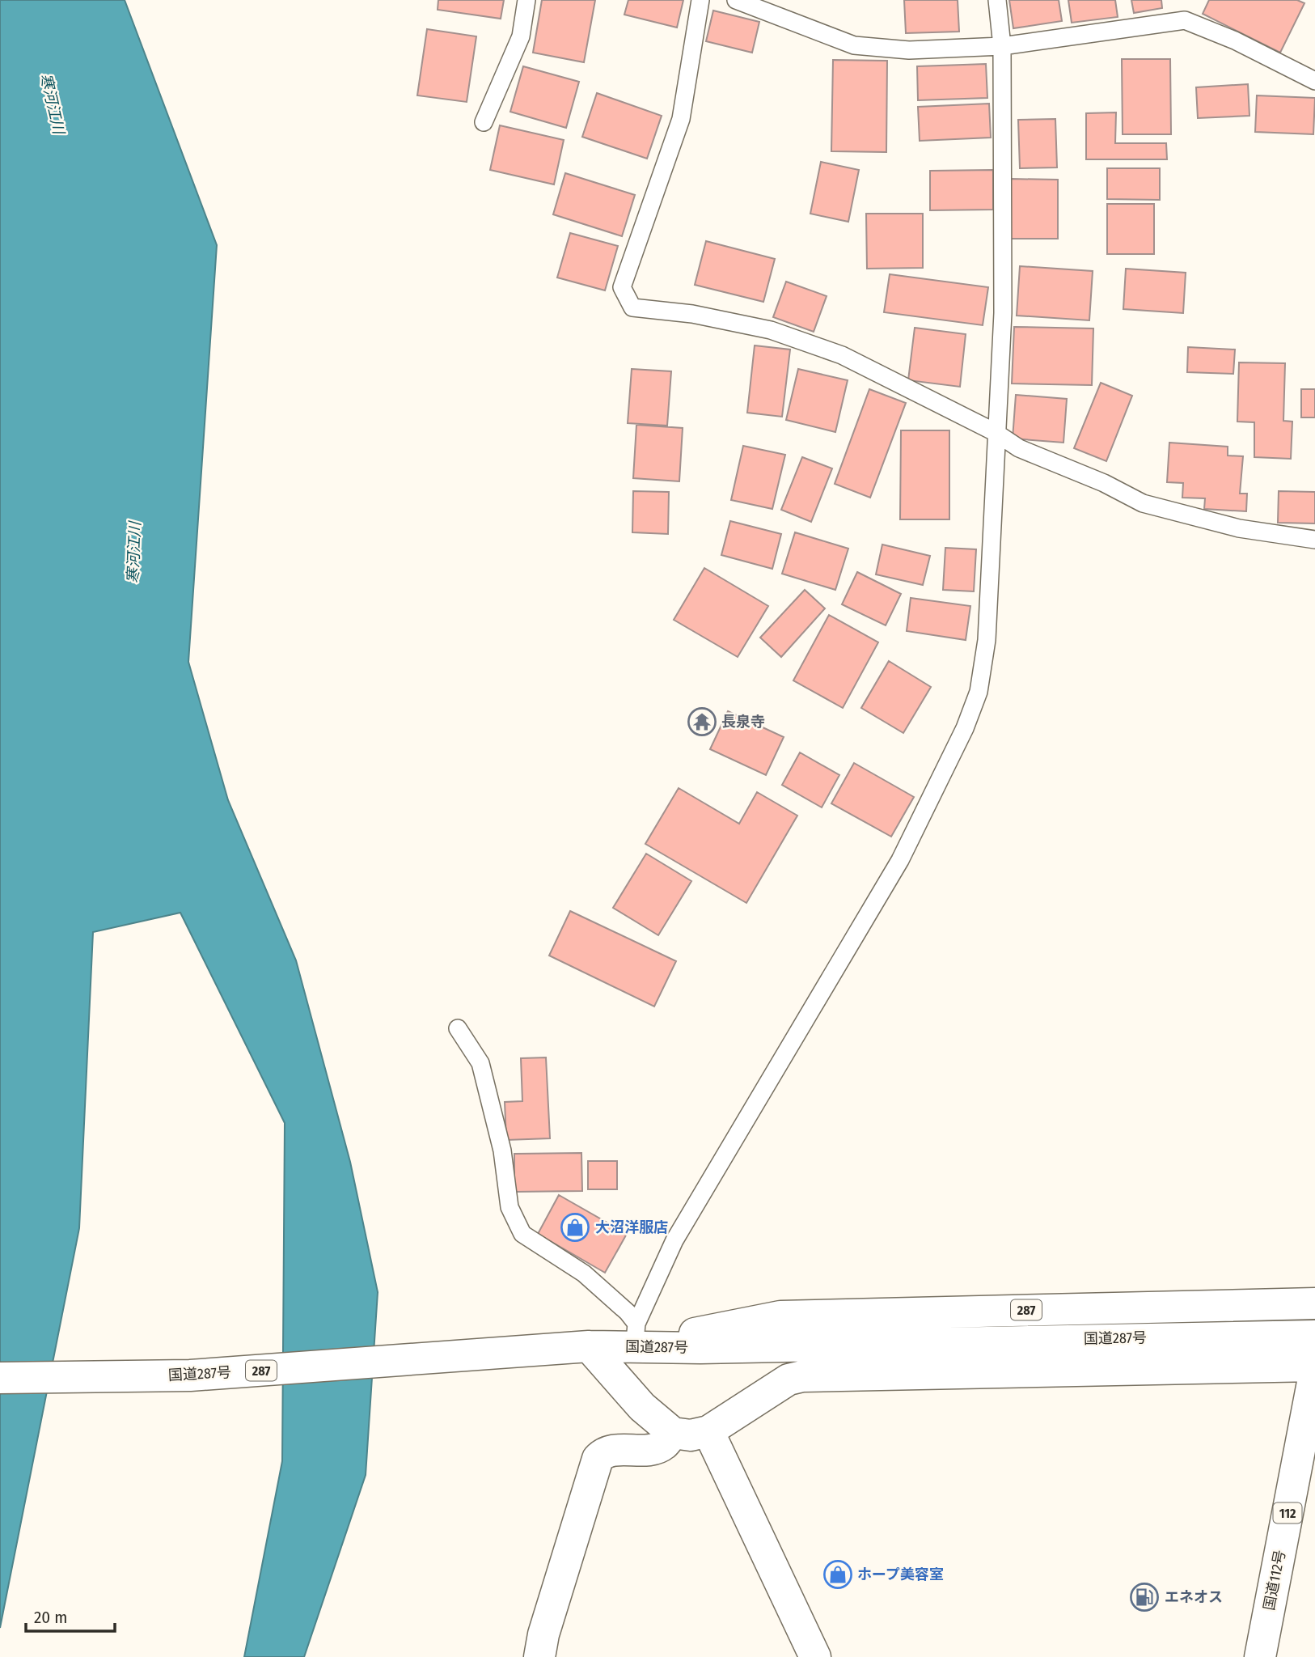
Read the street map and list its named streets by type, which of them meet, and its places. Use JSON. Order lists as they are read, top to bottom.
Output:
{
  "streets": {
    "main road": [
      "287",
      "国道287号",
      "112",
      "国道112号"
    ]
  },
  "crossings": [
    ["287", "国道287号"]
  ],
  "water": ["寒河江川"],
  "places": {
    "temple": ["長泉寺"],
    "shop": ["大沼洋服店", "ホープ美容室"],
    "fuel station": ["エネオス"]
  },
  "scale_bar": "20 m"
}
